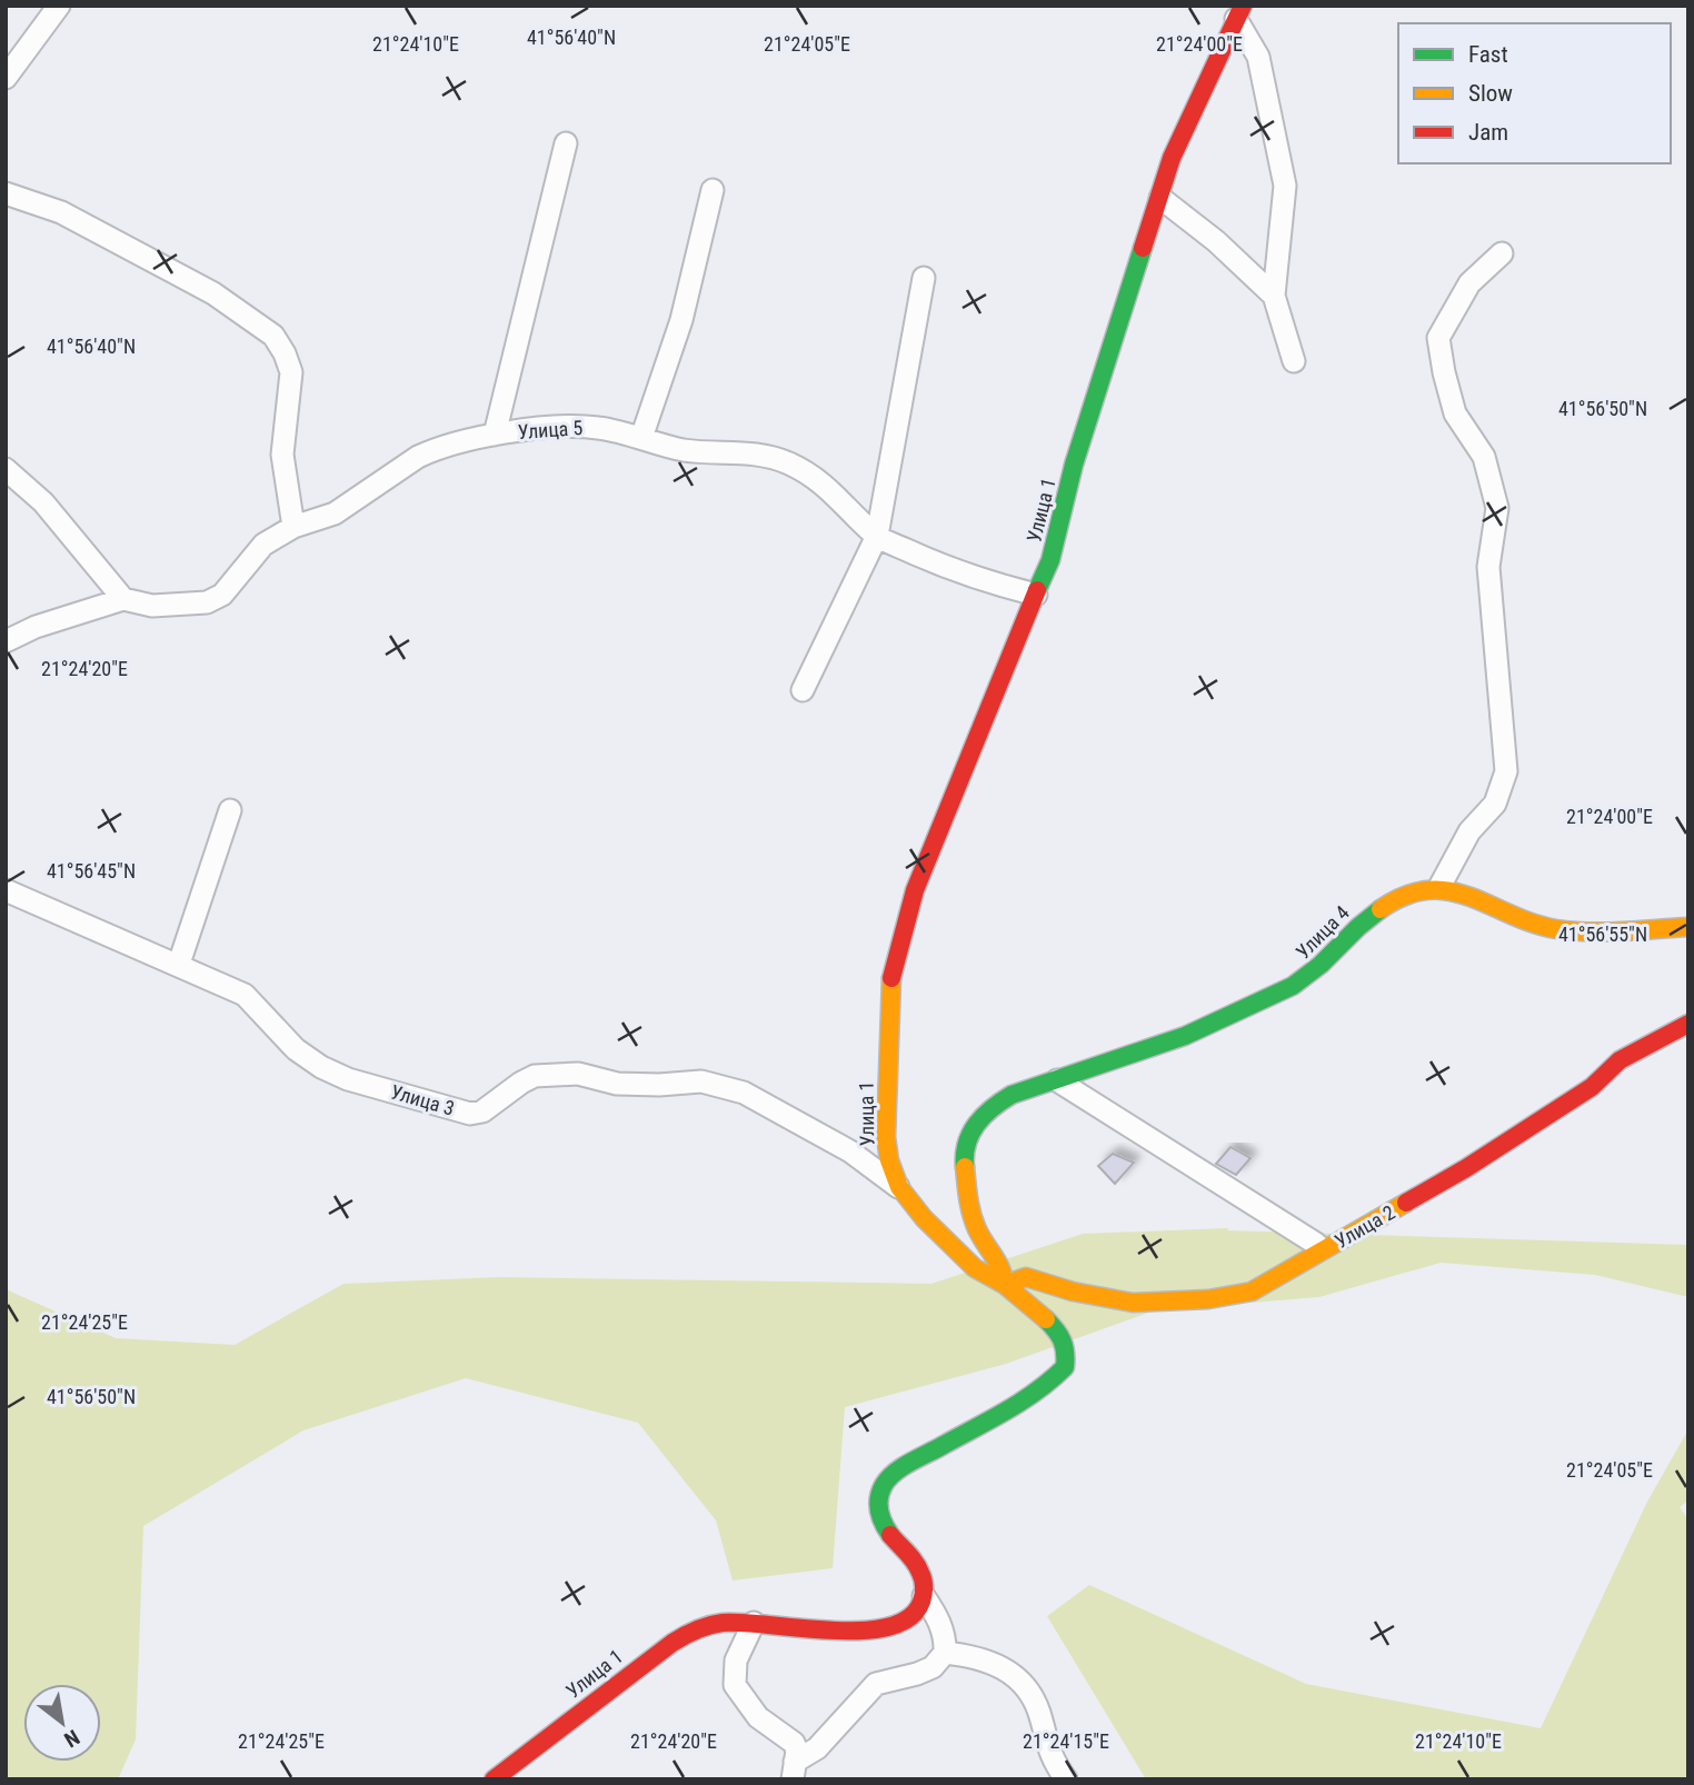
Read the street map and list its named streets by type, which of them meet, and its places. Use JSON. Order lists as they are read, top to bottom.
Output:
{
  "streets": {
    "main road": ["Улица 1", "Улица 4", "Улица 2"],
    "street": ["Улица 5", "Улица 3"]
  },
  "crossings": [
    ["Улица 5", "Улица 1"],
    ["Улица 1", "Улица 4"],
    ["Улица 1", "Улица 3"],
    ["Улица 1", "Улица 2"],
    ["Улица 4", "Улица 2"]
  ],
  "legend": ["Fast", "Slow", "Jam"],
  "north": "bottom right",
  "coordinates": [
    "41°56'40\"N",
    "21°24'10\"E",
    "21°24'05\"E",
    "21°24'00\"E",
    "41°56'50\"N",
    "21°24'20\"E",
    "41°56'45\"N",
    "41°56'55\"N",
    "21°24'25\"E",
    "21°24'15\"E"
  ]
}
